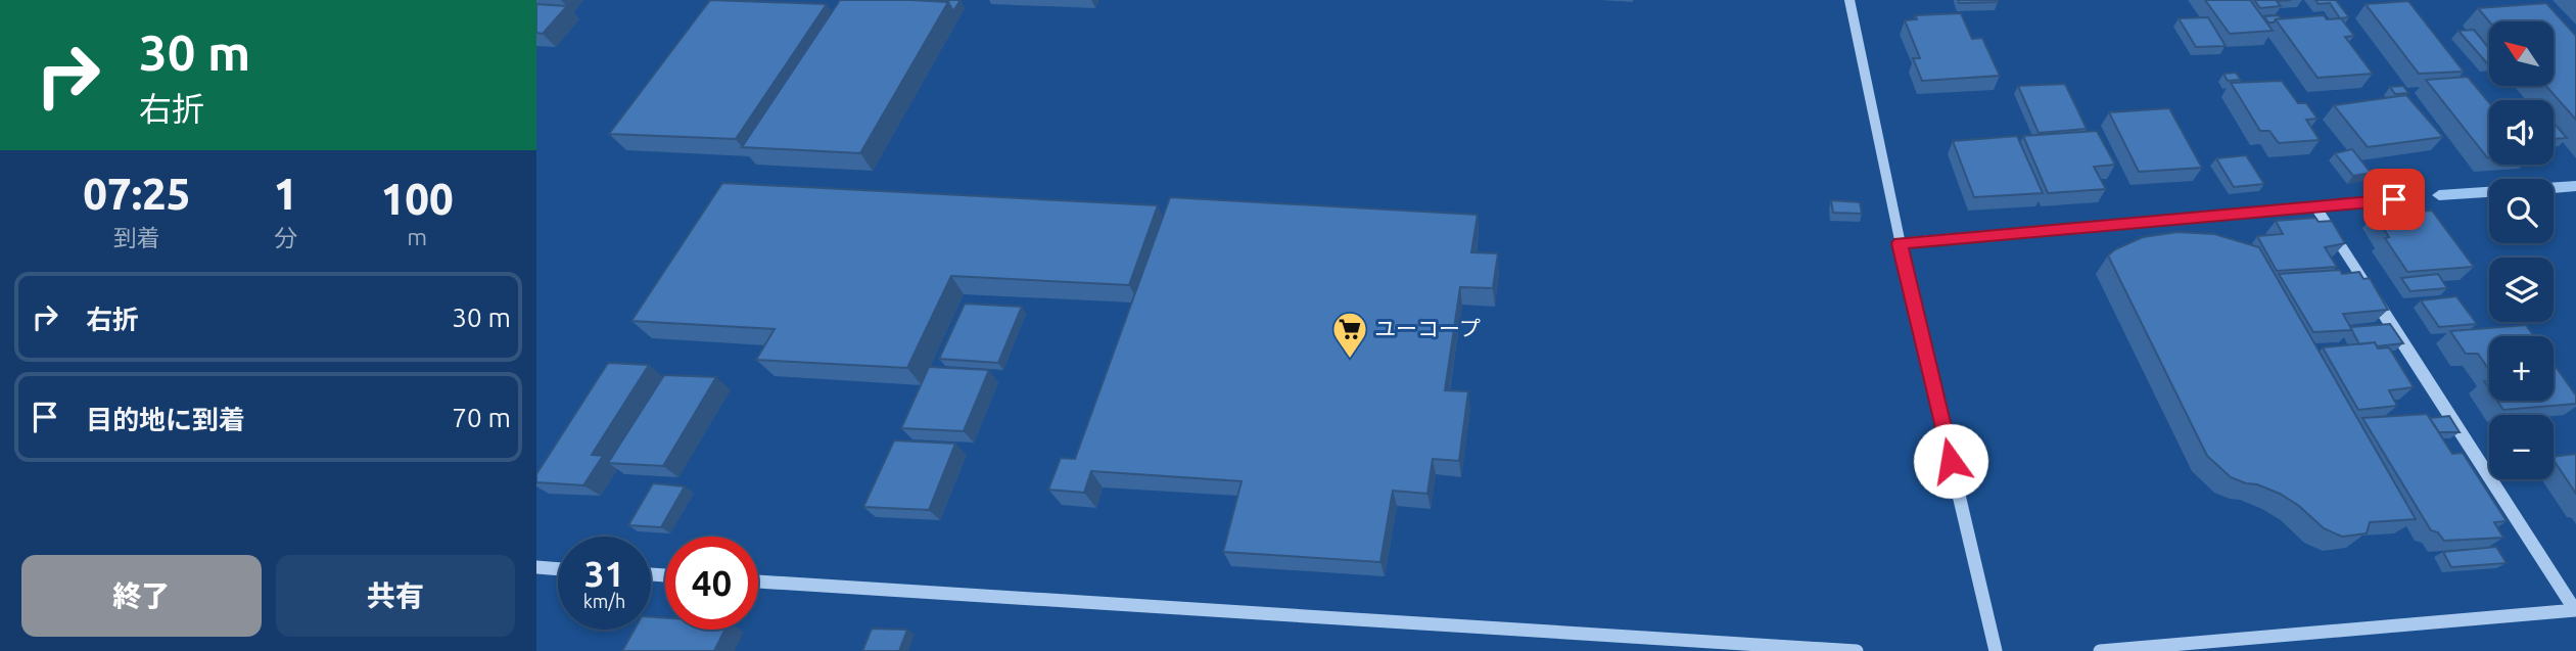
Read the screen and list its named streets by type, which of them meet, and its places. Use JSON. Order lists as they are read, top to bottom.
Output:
{
  "places": {
    "supermarket": ["ユーコープ"]
  },
  "north": "top left",
  "page": {
    "turn": ["30 m", "右折"],
    "map_buttons": ["+", "−"],
    "eta": [
      "07:25",
      "到着",
      "1",
      "分",
      "100",
      "m"
    ],
    "list": [
      {
        "name": "右折",
        "value": "30 m"
      },
      {
        "name": "目的地に到着",
        "value": "70 m"
      }
    ],
    "speed": "31 km/h",
    "limit": "40",
    "buttons": ["終了", "共有"]
  }
}
